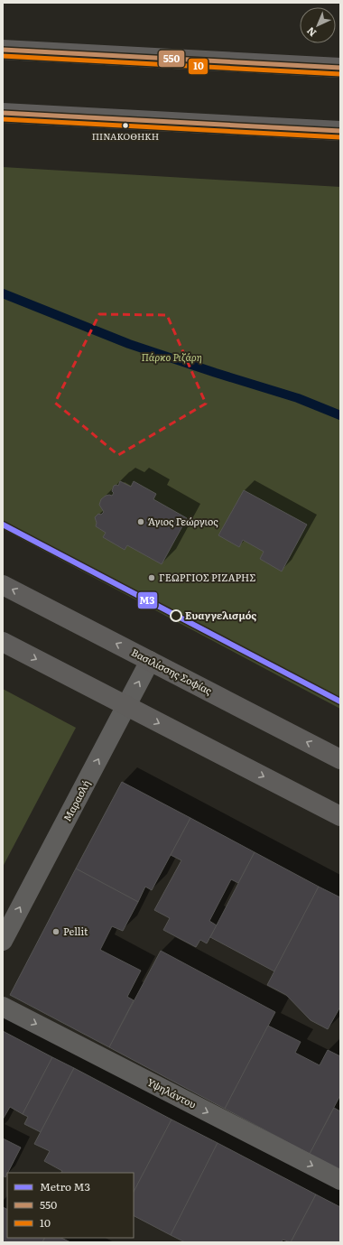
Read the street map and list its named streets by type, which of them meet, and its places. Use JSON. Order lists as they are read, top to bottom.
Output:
{
  "streets": {
    "main road": ["Βασιλίσσης Σοφίας"],
    "street": ["Μαρασλή", "Υψηλάντου"]
  },
  "crossings": [
    ["Βασιλίσσης Σοφίας", "Μαρασλή"]
  ],
  "one_way": ["Μαρασλή", "Υψηλάντου"],
  "parks": ["Πάρκο Ριζάρη"],
  "places": [
    "ΠΙΝΑΚΟΘΗΚΗ",
    "Άγιος Γεώργιος",
    "ΓΕΩΡΓΙΟΣ ΡΙΖΑΡΗΣ",
    "Ευαγγελισμός",
    "Pellit"
  ],
  "lines": ["transit line 550", "transit line 10", "metro line Μ3"],
  "legend": ["Metro Μ3", "550", "10"],
  "north": "bottom left"
}
